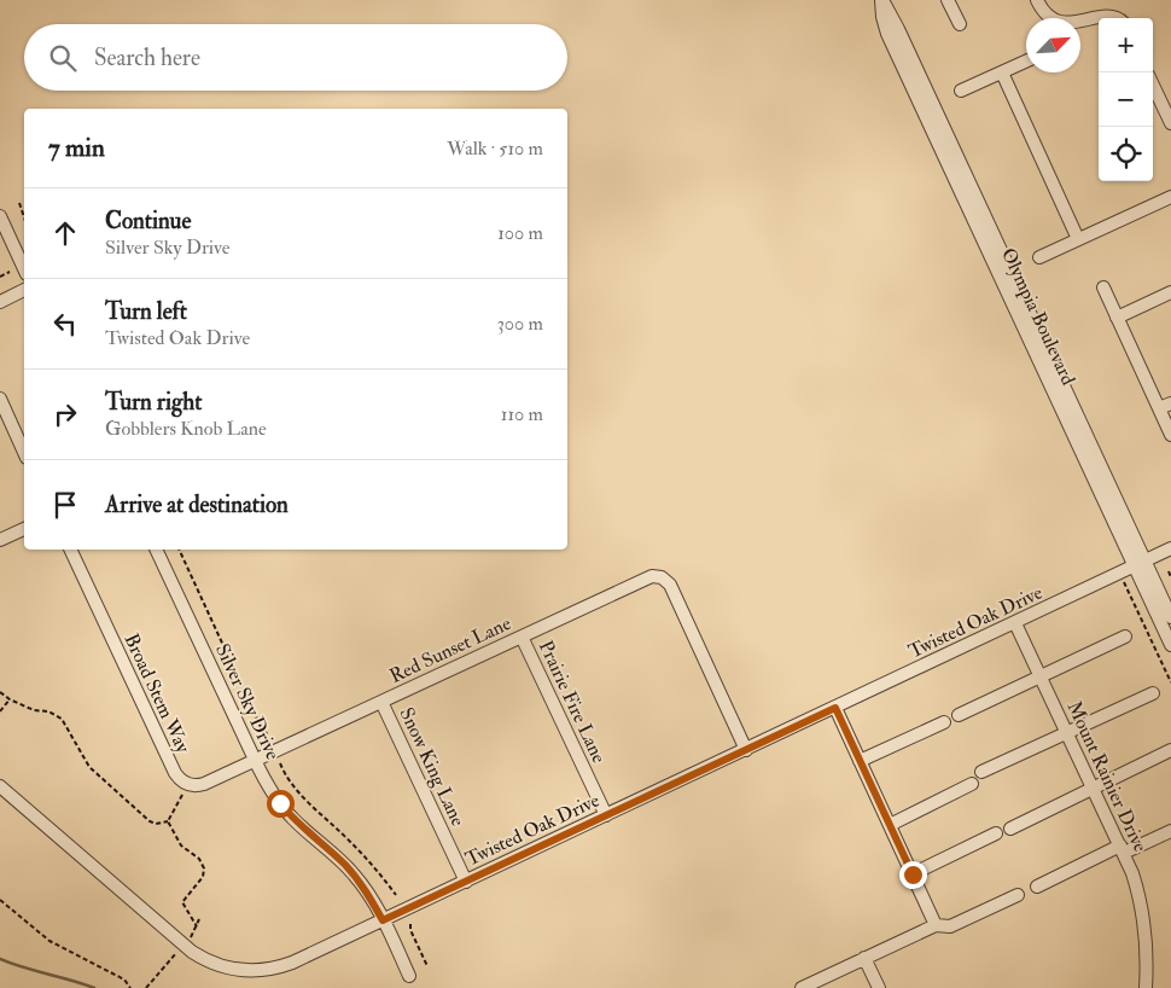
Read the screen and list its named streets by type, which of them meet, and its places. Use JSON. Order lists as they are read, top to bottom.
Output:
{
  "streets": {
    "street": [
      "Olympia Boulevard",
      "Twisted Oak Drive",
      "Red Sunset Lane",
      "Broad Stem Way",
      "Silver Sky Drive",
      "Prairie Fire Lane",
      "Snow King Lane",
      "Mount Rainier Drive"
    ]
  },
  "crossings": [
    ["Olympia Boulevard", "Twisted Oak Drive"],
    ["Twisted Oak Drive", "Red Sunset Lane"],
    ["Twisted Oak Drive", "Silver Sky Drive"],
    ["Twisted Oak Drive", "Prairie Fire Lane"],
    ["Twisted Oak Drive", "Snow King Lane"],
    ["Twisted Oak Drive", "Mount Rainier Drive"],
    ["Red Sunset Lane", "Silver Sky Drive"],
    ["Red Sunset Lane", "Prairie Fire Lane"],
    ["Red Sunset Lane", "Snow King Lane"]
  ],
  "north": "top right",
  "page": {
    "map_buttons": ["+", "−"],
    "search": "Search here",
    "heading": ["7 min", "Walk · 510 m"],
    "list": [
      ["Continue", "Silver Sky Drive", "100 m"],
      ["Turn left", "Twisted Oak Drive", "300 m"],
      ["Turn right", "Gobblers Knob Lane", "110 m"],
      "Arrive at destination"
    ]
  }
}
